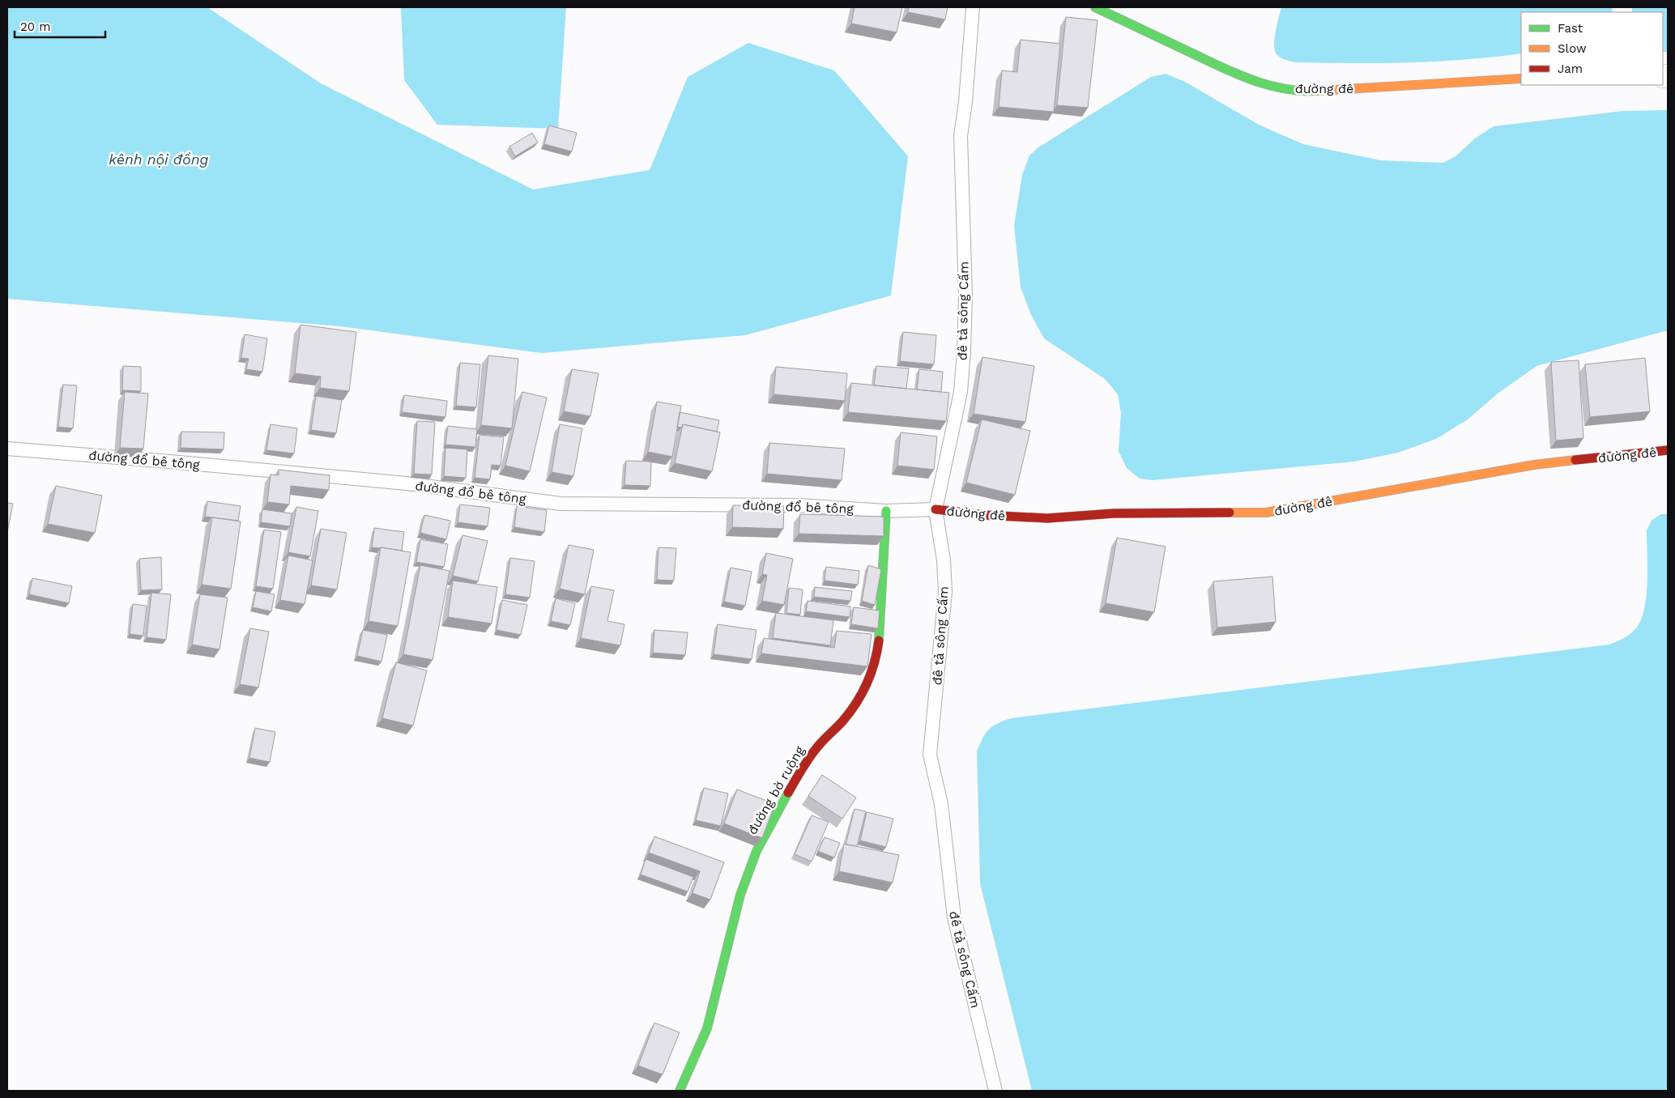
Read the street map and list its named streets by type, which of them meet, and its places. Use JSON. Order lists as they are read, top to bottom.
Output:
{
  "streets": {
    "street": ["đường đê", "đường bờ ruộng"],
    "lane": ["đê tả sông Cấm", "đường đổ bê tông"]
  },
  "crossings": [
    ["đường đê", "đê tả sông Cấm"],
    ["đường đê", "đường đổ bê tông"],
    ["đê tả sông Cấm", "đường đổ bê tông"],
    ["đường đổ bê tông", "đường bờ ruộng"]
  ],
  "water": ["kênh nội đồng"],
  "legend": ["Fast", "Slow", "Jam"],
  "scale_bar": "20 m"
}
